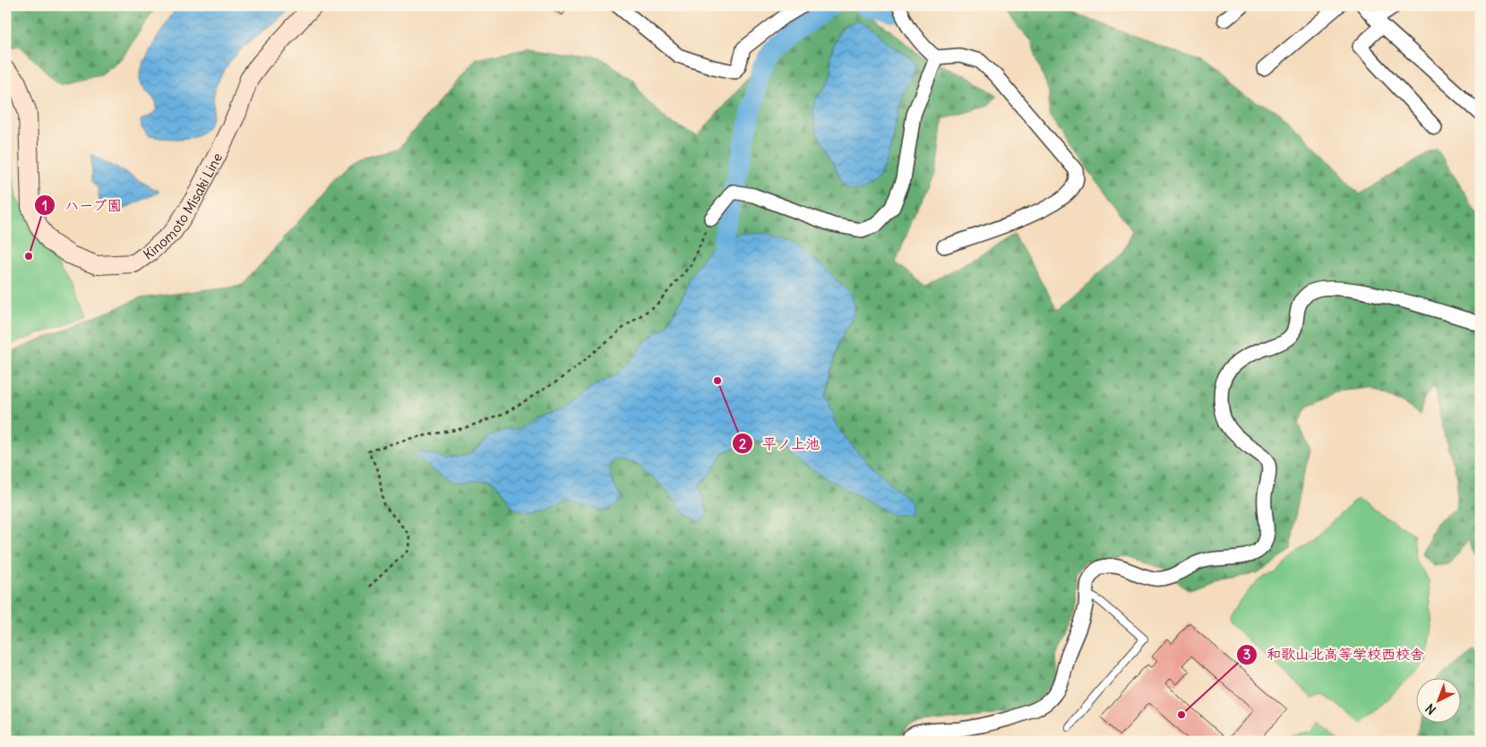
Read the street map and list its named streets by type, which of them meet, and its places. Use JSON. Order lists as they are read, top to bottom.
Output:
{
  "streets": {
    "main road": ["Kinomoto Misaki Line"]
  },
  "places": ["ハーブ園", "平ノ上池", "和歌山北高等学校西校舎"],
  "north": "bottom left"
}
